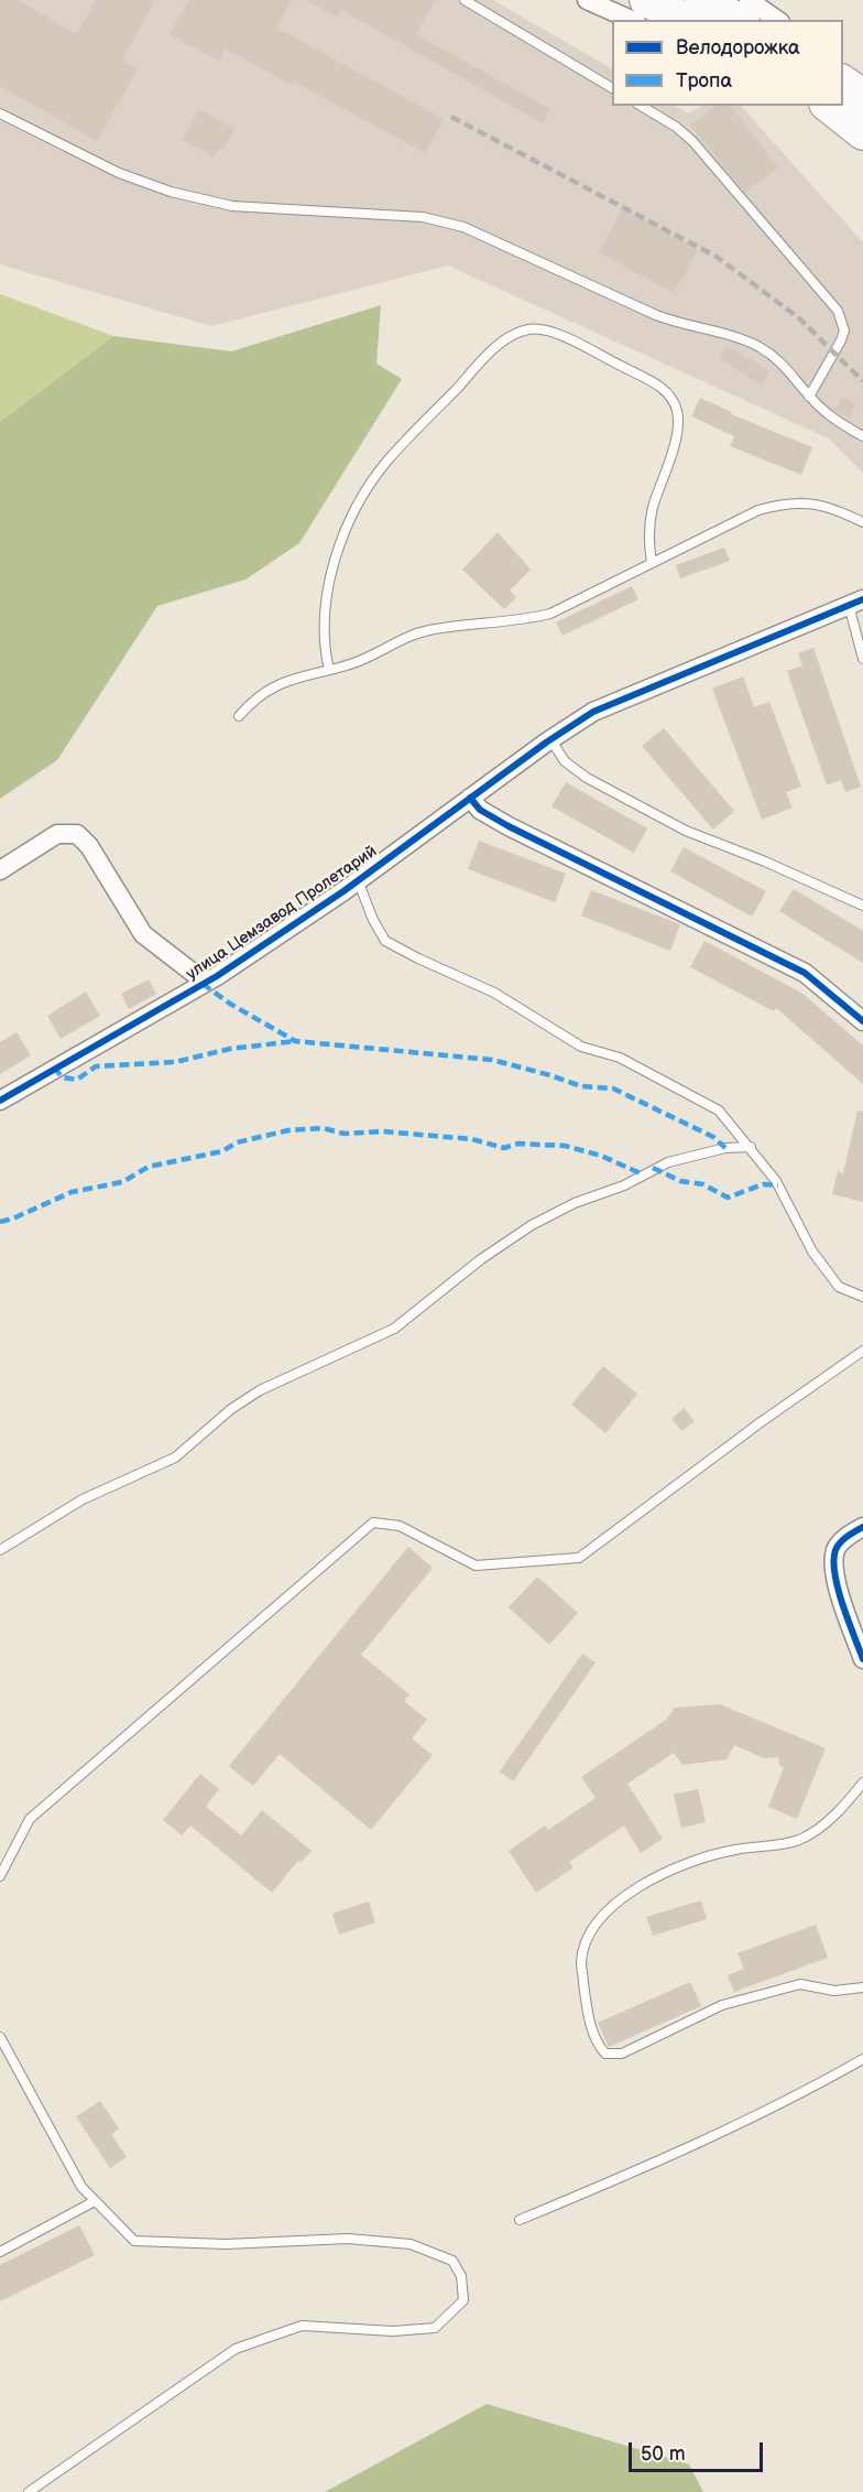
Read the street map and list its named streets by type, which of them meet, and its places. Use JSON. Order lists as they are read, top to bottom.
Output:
{
  "streets": {
    "street": ["улица Цемзавод Пролетарий"]
  },
  "legend": ["Велодорожка", "Тропа"],
  "scale_bar": "50 m"
}
